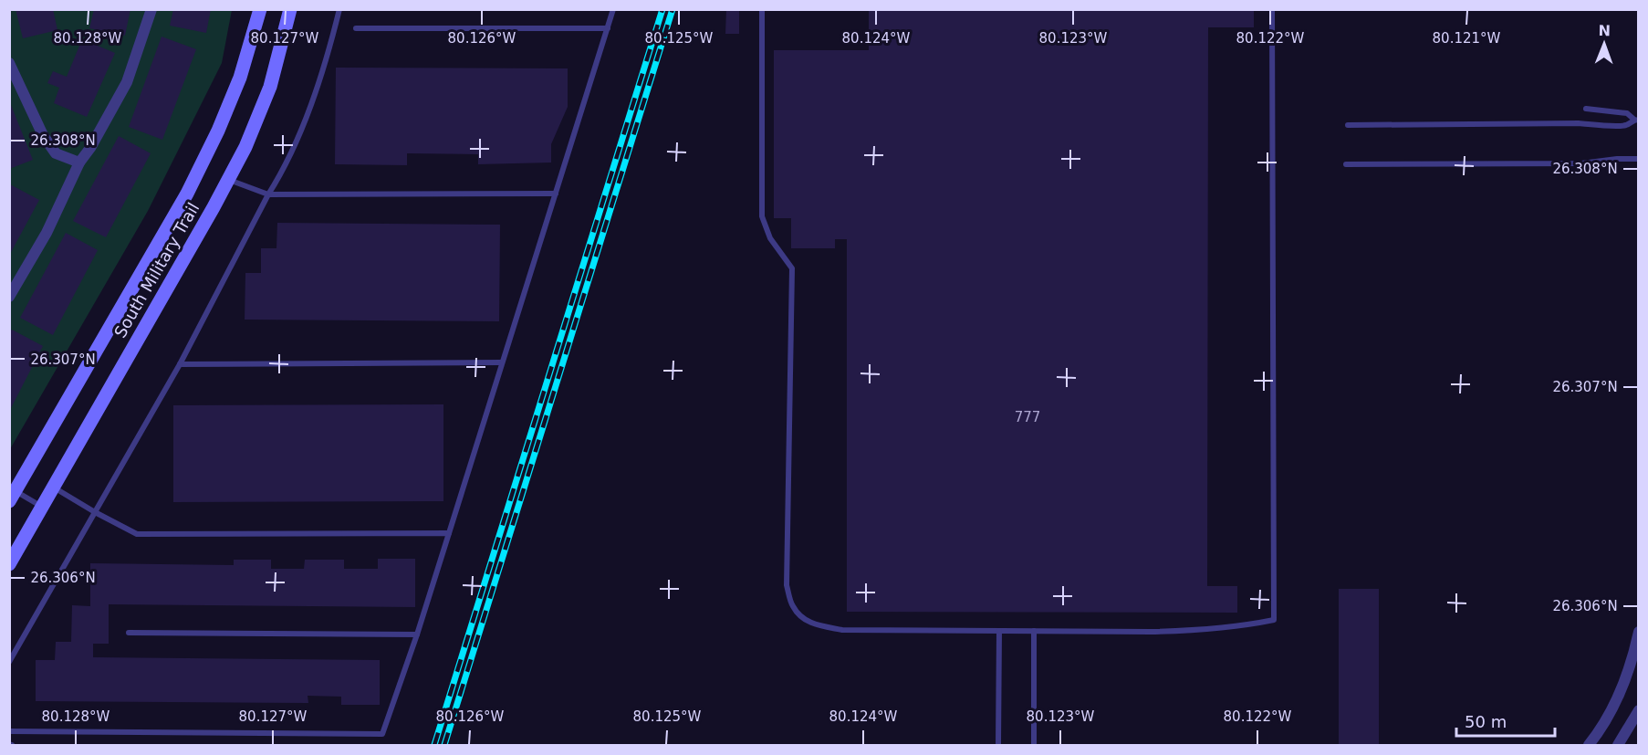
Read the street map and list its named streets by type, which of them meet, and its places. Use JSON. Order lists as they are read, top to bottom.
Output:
{
  "streets": {
    "street": ["South Military Trail"]
  },
  "house_numbers": ["777"],
  "scale_bar": "50 m",
  "north": "top",
  "coordinates": [
    "80.128°W",
    "80.127°W",
    "80.126°W",
    "80.125°W",
    "80.124°W",
    "80.123°W",
    "80.122°W",
    "80.121°W",
    "26.308°N",
    "26.307°N",
    "26.306°N"
  ]
}
